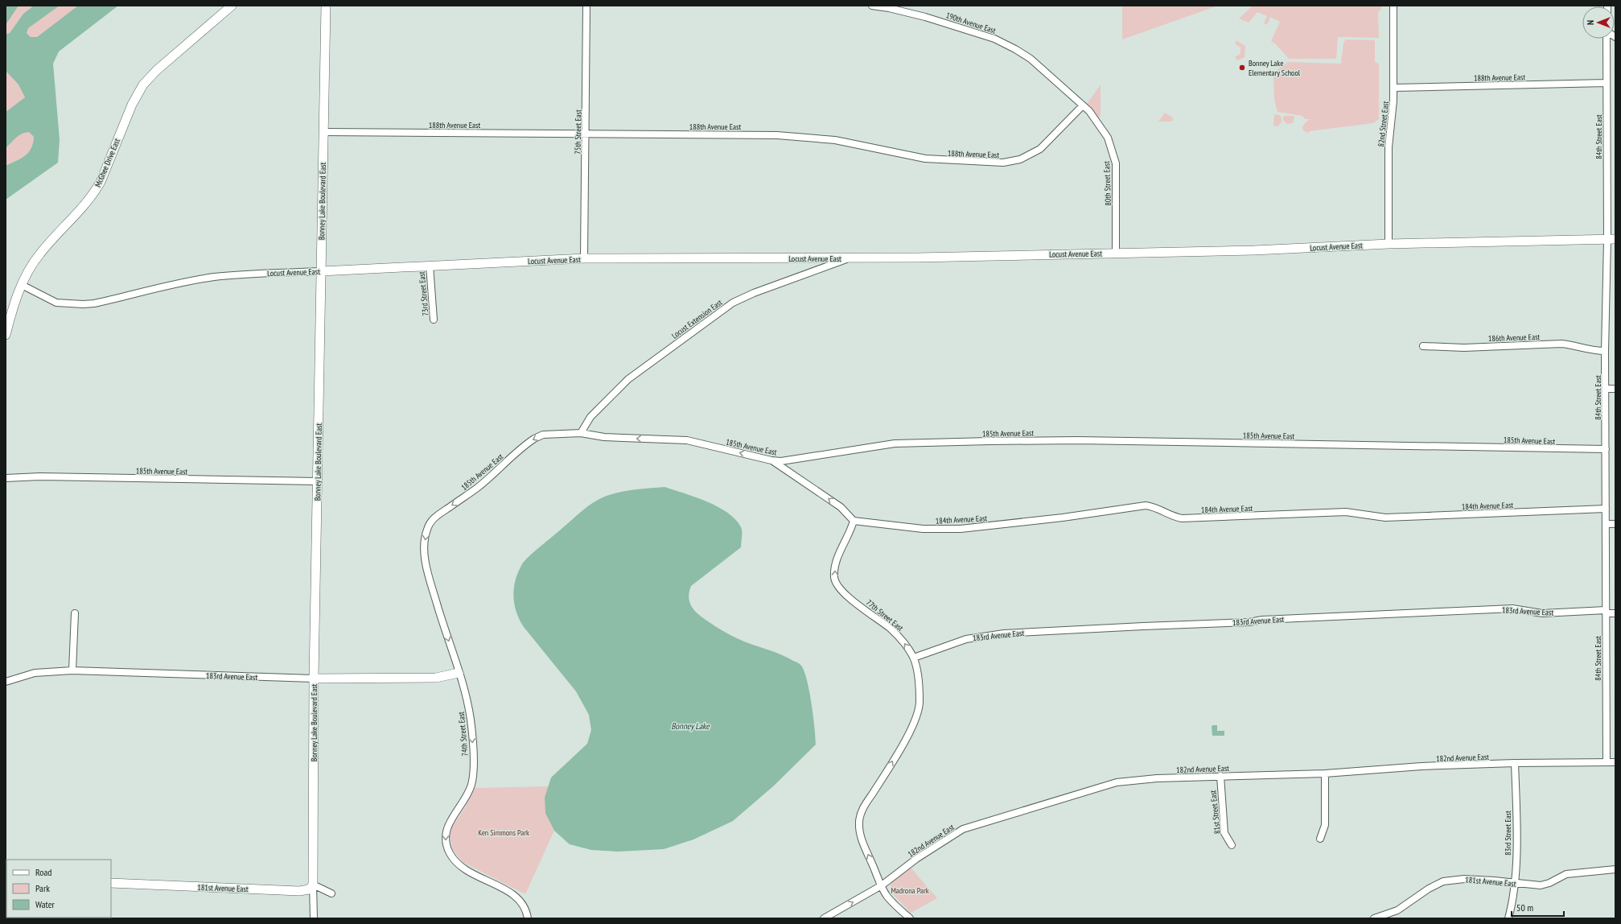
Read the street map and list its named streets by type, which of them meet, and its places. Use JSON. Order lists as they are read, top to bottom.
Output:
{
  "streets": {
    "street": [
      "190th Avenue East",
      "188th Avenue East",
      "82nd Street East",
      "75th Street East",
      "84th Street East",
      "McGhee Drive East",
      "80th Street East",
      "Bonney Lake Boulevard East",
      "Locust Avenue East",
      "73rd Street East",
      "Locust Extension East",
      "186th Avenue East",
      "185th Avenue East",
      "184th Avenue East",
      "183rd Avenue East",
      "77th Street East",
      "74th Street East",
      "182nd Avenue East",
      "81st Street East",
      "83rd Street East",
      "181st Avenue East"
    ]
  },
  "crossings": [
    ["190th Avenue East", "188th Avenue East"],
    ["190th Avenue East", "80th Street East"],
    ["188th Avenue East", "82nd Street East"],
    ["188th Avenue East", "75th Street East"],
    ["188th Avenue East", "84th Street East"],
    ["188th Avenue East", "80th Street East"],
    ["188th Avenue East", "Bonney Lake Boulevard East"],
    ["82nd Street East", "Locust Avenue East"],
    ["75th Street East", "Locust Avenue East"],
    ["84th Street East", "Locust Avenue East"],
    ["84th Street East", "186th Avenue East"],
    ["84th Street East", "185th Avenue East"],
    ["84th Street East", "184th Avenue East"],
    ["84th Street East", "183rd Avenue East"],
    ["84th Street East", "182nd Avenue East"],
    ["McGhee Drive East", "Locust Avenue East"],
    ["80th Street East", "Locust Avenue East"],
    ["Bonney Lake Boulevard East", "Locust Avenue East"],
    ["Bonney Lake Boulevard East", "185th Avenue East"],
    ["Bonney Lake Boulevard East", "183rd Avenue East"],
    ["Bonney Lake Boulevard East", "181st Avenue East"],
    ["Locust Avenue East", "73rd Street East"],
    ["Locust Avenue East", "Locust Extension East"],
    ["Locust Extension East", "185th Avenue East"],
    ["185th Avenue East", "74th Street East"],
    ["184th Avenue East", "77th Street East"],
    ["183rd Avenue East", "77th Street East"],
    ["183rd Avenue East", "74th Street East"],
    ["77th Street East", "182nd Avenue East"],
    ["182nd Avenue East", "81st Street East"],
    ["182nd Avenue East", "83rd Street East"],
    ["83rd Street East", "181st Avenue East"]
  ],
  "one_way": ["77th Street East", "74th Street East"],
  "water": ["Bonney Lake"],
  "parks": ["Ken Simmons Park", "Madrona Park"],
  "places": ["Bonney Lake Elementary School"],
  "legend": ["Road", "Park", "Water"],
  "scale_bar": "50 m",
  "north": "left"
}
